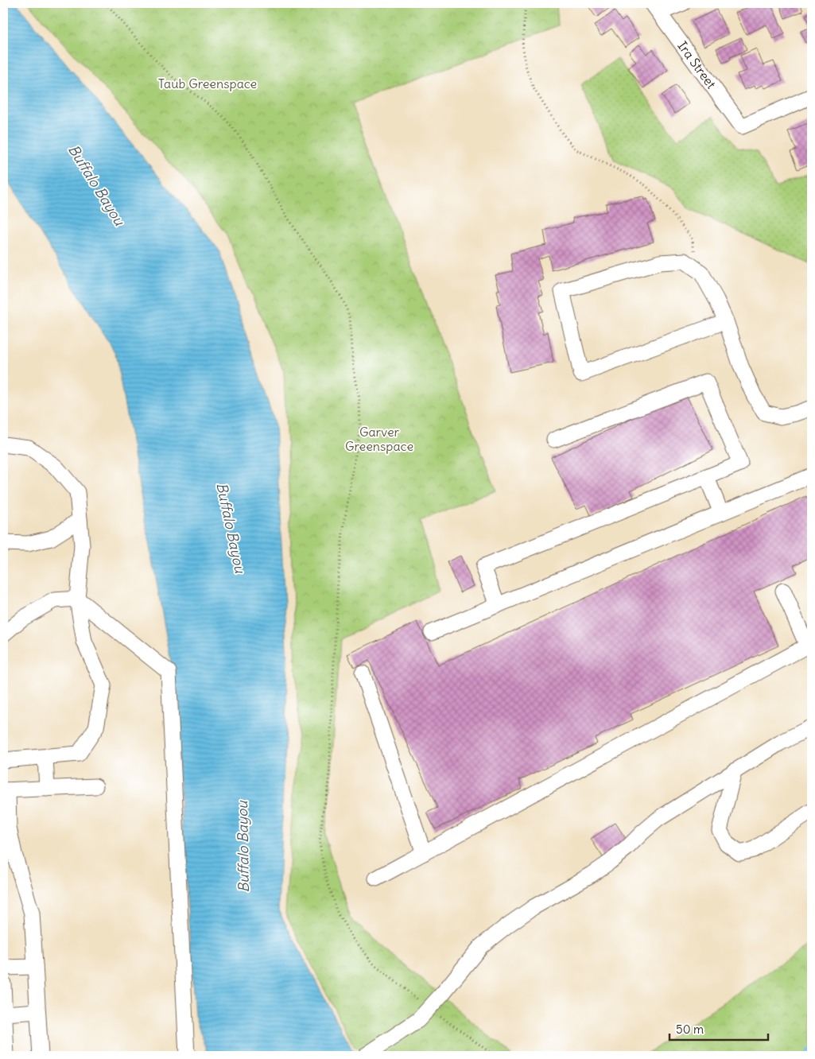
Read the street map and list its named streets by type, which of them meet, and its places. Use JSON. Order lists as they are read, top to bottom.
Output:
{
  "streets": {
    "street": ["Ira Street"]
  },
  "water": ["Buffalo Bayou"],
  "parks": ["Taub Greenspace", "Garver Greenspace"],
  "scale_bar": "50 m"
}
